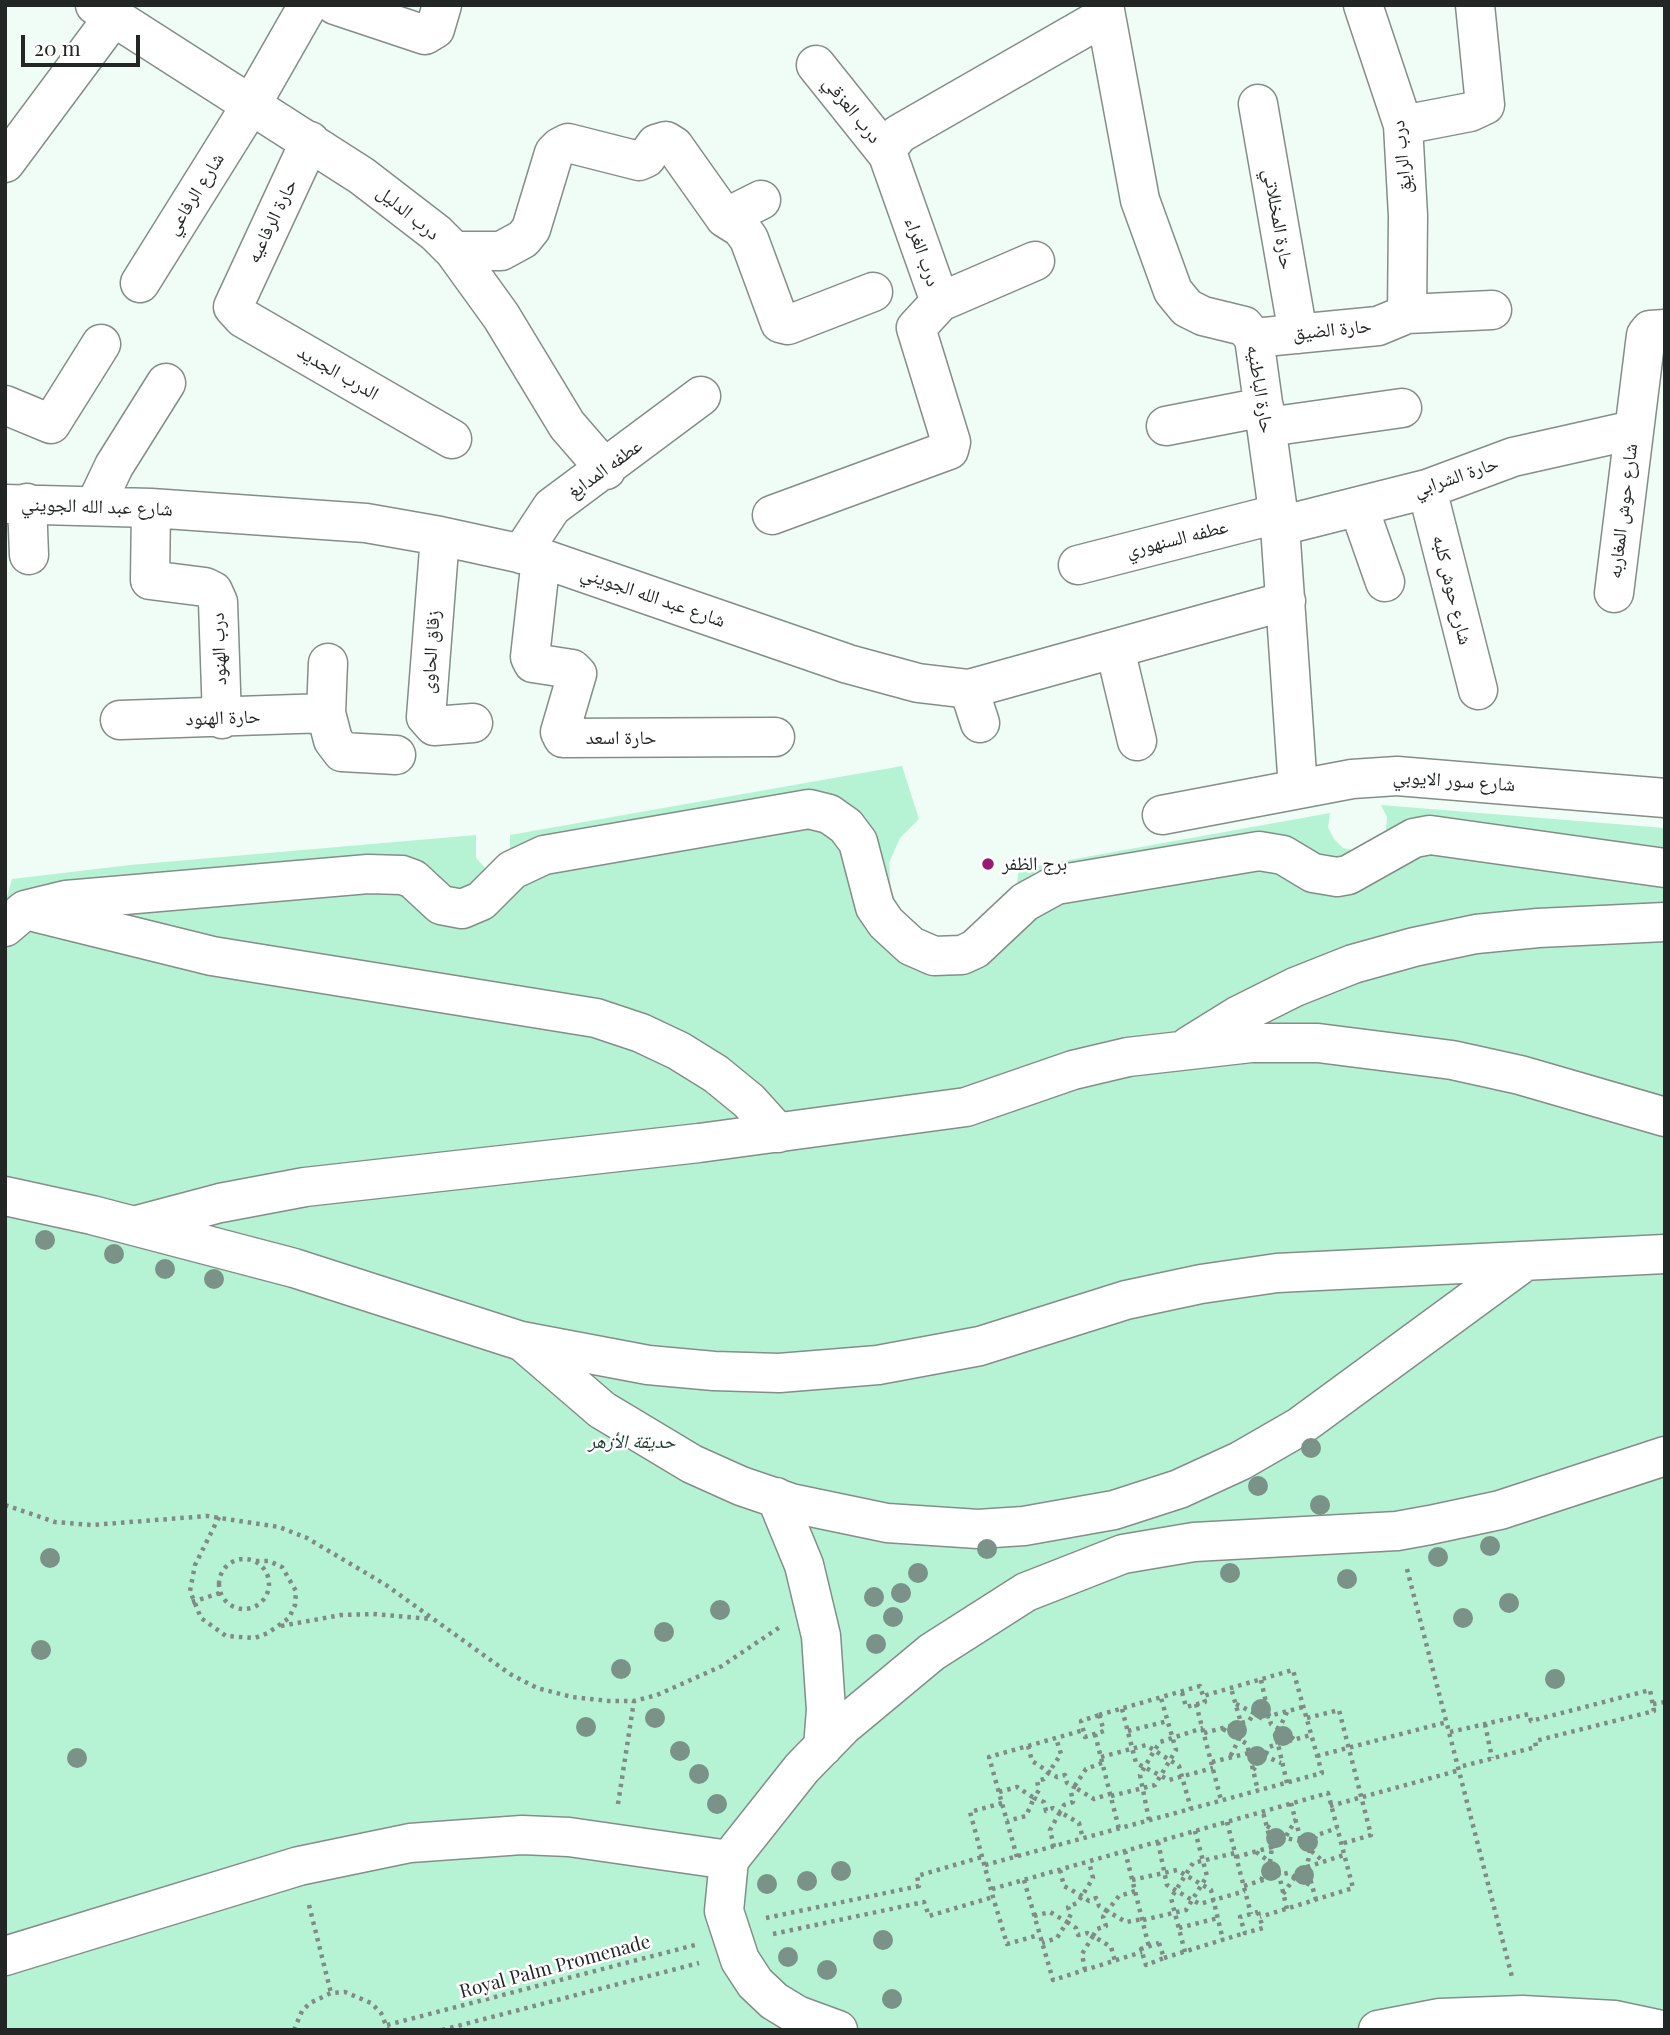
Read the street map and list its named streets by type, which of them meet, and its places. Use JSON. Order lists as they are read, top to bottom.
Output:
{
  "streets": {
    "street": [
      "درب العزقي",
      "درب الرايق",
      "شارع الرفاعي",
      "درب الدليل",
      "حارة المخللاتي",
      "حارة الرفاعيه",
      "درب الغراء",
      "حارة الضيق",
      "الدرب الجديد",
      "حارة الباطنيه",
      "عطفه المدابغ",
      "حارة الشرابي",
      "شارع عبد الله الجويني",
      "شارع حوش المغاربه",
      "عطفه السنهوري",
      "شارع حوش كلبه",
      "درب الهنود",
      "زقاق الحاوى",
      "حارة الهنود",
      "حارة اسعد",
      "شارع سور الايوبي"
    ],
    "path": ["Royal Palm Promenade"]
  },
  "crossings": [
    ["درب العزقي", "درب الغراء"],
    ["درب الرايق", "حارة الضيق"],
    ["شارع الرفاعي", "درب الدليل"],
    ["درب الدليل", "حارة الرفاعيه"],
    ["حارة المخللاتي", "حارة الضيق"],
    ["حارة الرفاعيه", "الدرب الجديد"],
    ["حارة الضيق", "حارة الباطنيه"],
    ["حارة الباطنيه", "حارة الشرابي"],
    ["حارة الباطنيه", "شارع عبد الله الجويني"],
    ["حارة الباطنيه", "عطفه السنهوري"],
    ["حارة الباطنيه", "شارع سور الايوبي"],
    ["عطفه المدابغ", "شارع عبد الله الجويني"],
    ["عطفه المدابغ", "حارة اسعد"],
    ["حارة الشرابي", "شارع حوش المغاربه"],
    ["حارة الشرابي", "عطفه السنهوري"],
    ["حارة الشرابي", "شارع حوش كلبه"],
    ["شارع عبد الله الجويني", "درب الهنود"],
    ["شارع عبد الله الجويني", "زقاق الحاوى"],
    ["شارع عبد الله الجويني", "حارة اسعد"],
    ["درب الهنود", "حارة الهنود"]
  ],
  "parks": ["حديقة الأزهر"],
  "places": ["برج الظفر"],
  "scale_bar": "20 m"
}
